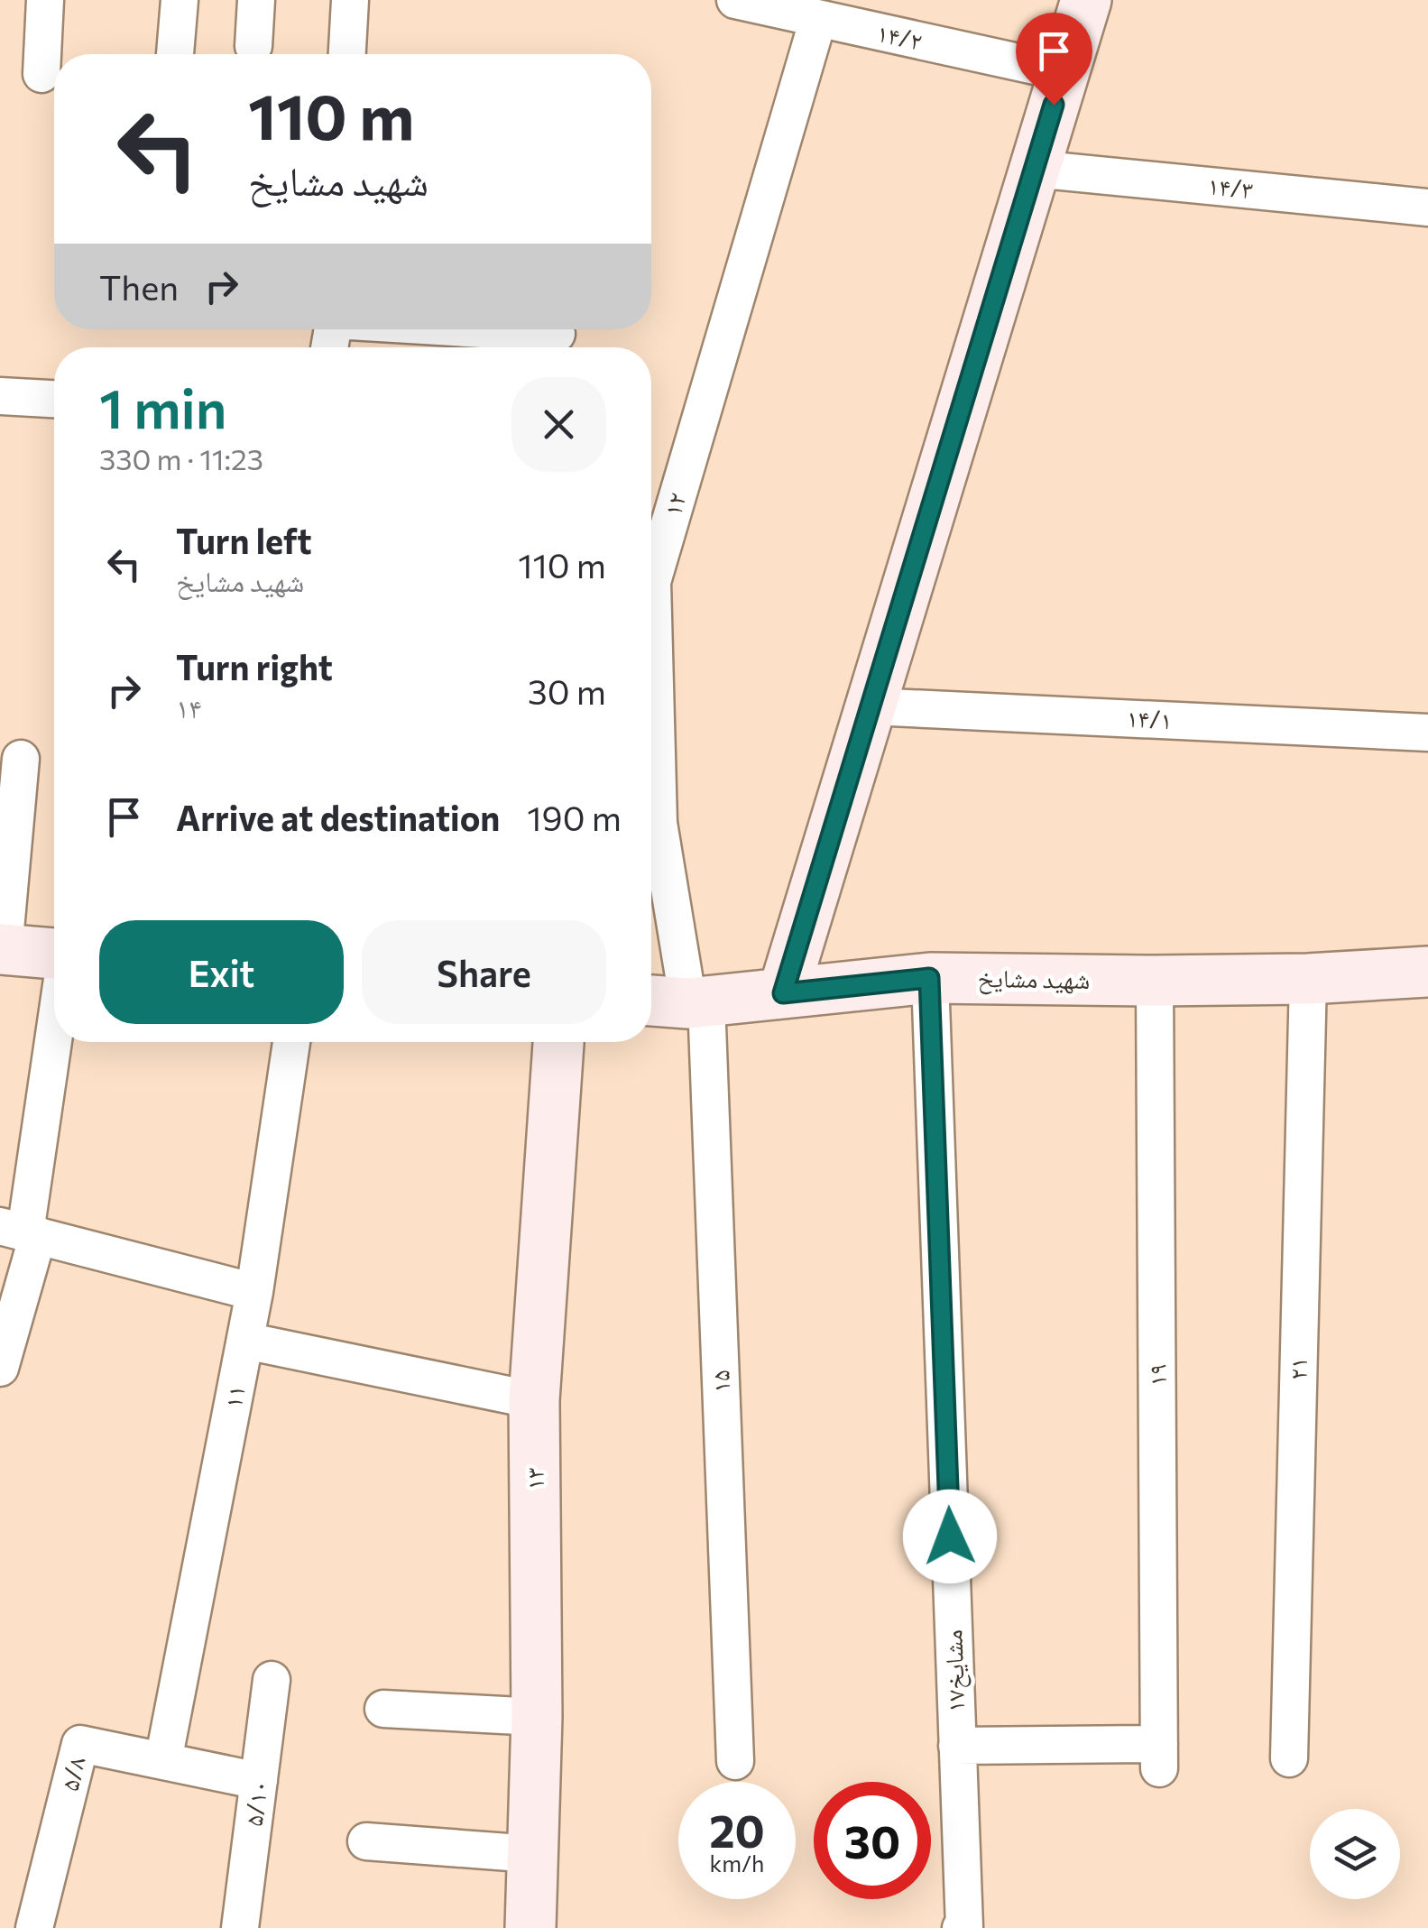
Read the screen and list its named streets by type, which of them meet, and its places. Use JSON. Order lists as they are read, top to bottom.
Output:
{
  "streets": {
    "street": [
      "۱۴/۲",
      "۱۴/۳",
      "۱۲",
      "۱۴/۱",
      "شهید مشایخ",
      "۲۱",
      "۱۹",
      "۱۵",
      "۱۱",
      "۱۳",
      "۱۷مشایخ",
      "۵/۸",
      "۵/۱۰"
    ]
  },
  "crossings": [
    ["۱۴/۲", "۱۲"],
    ["۱۲", "شهید مشایخ"],
    ["۱۲", "۱۵"],
    ["شهید مشایخ", "۲۱"],
    ["شهید مشایخ", "۱۹"],
    ["شهید مشایخ", "۱۵"],
    ["شهید مشایخ", "۱۷مشایخ"],
    ["۱۹", "۱۷مشایخ"],
    ["۱۱", "۵/۸"],
    ["۵/۸", "۵/۱۰"]
  ],
  "page": {
    "turn": ["110 m", "شهید مشایخ"],
    "then": "Then",
    "heading": ["1 min", "330 m · 11:23"],
    "list": [
      {
        "name": "Turn left",
        "note": "شهید مشایخ",
        "value": "110 m"
      },
      {
        "name": "Turn right",
        "note": "۱۴",
        "value": "30 m"
      },
      {
        "name": "Arrive at destination",
        "value": "190 m"
      }
    ],
    "buttons": ["Exit", "Share"],
    "speed": "20 km/h",
    "limit": "30"
  }
}
